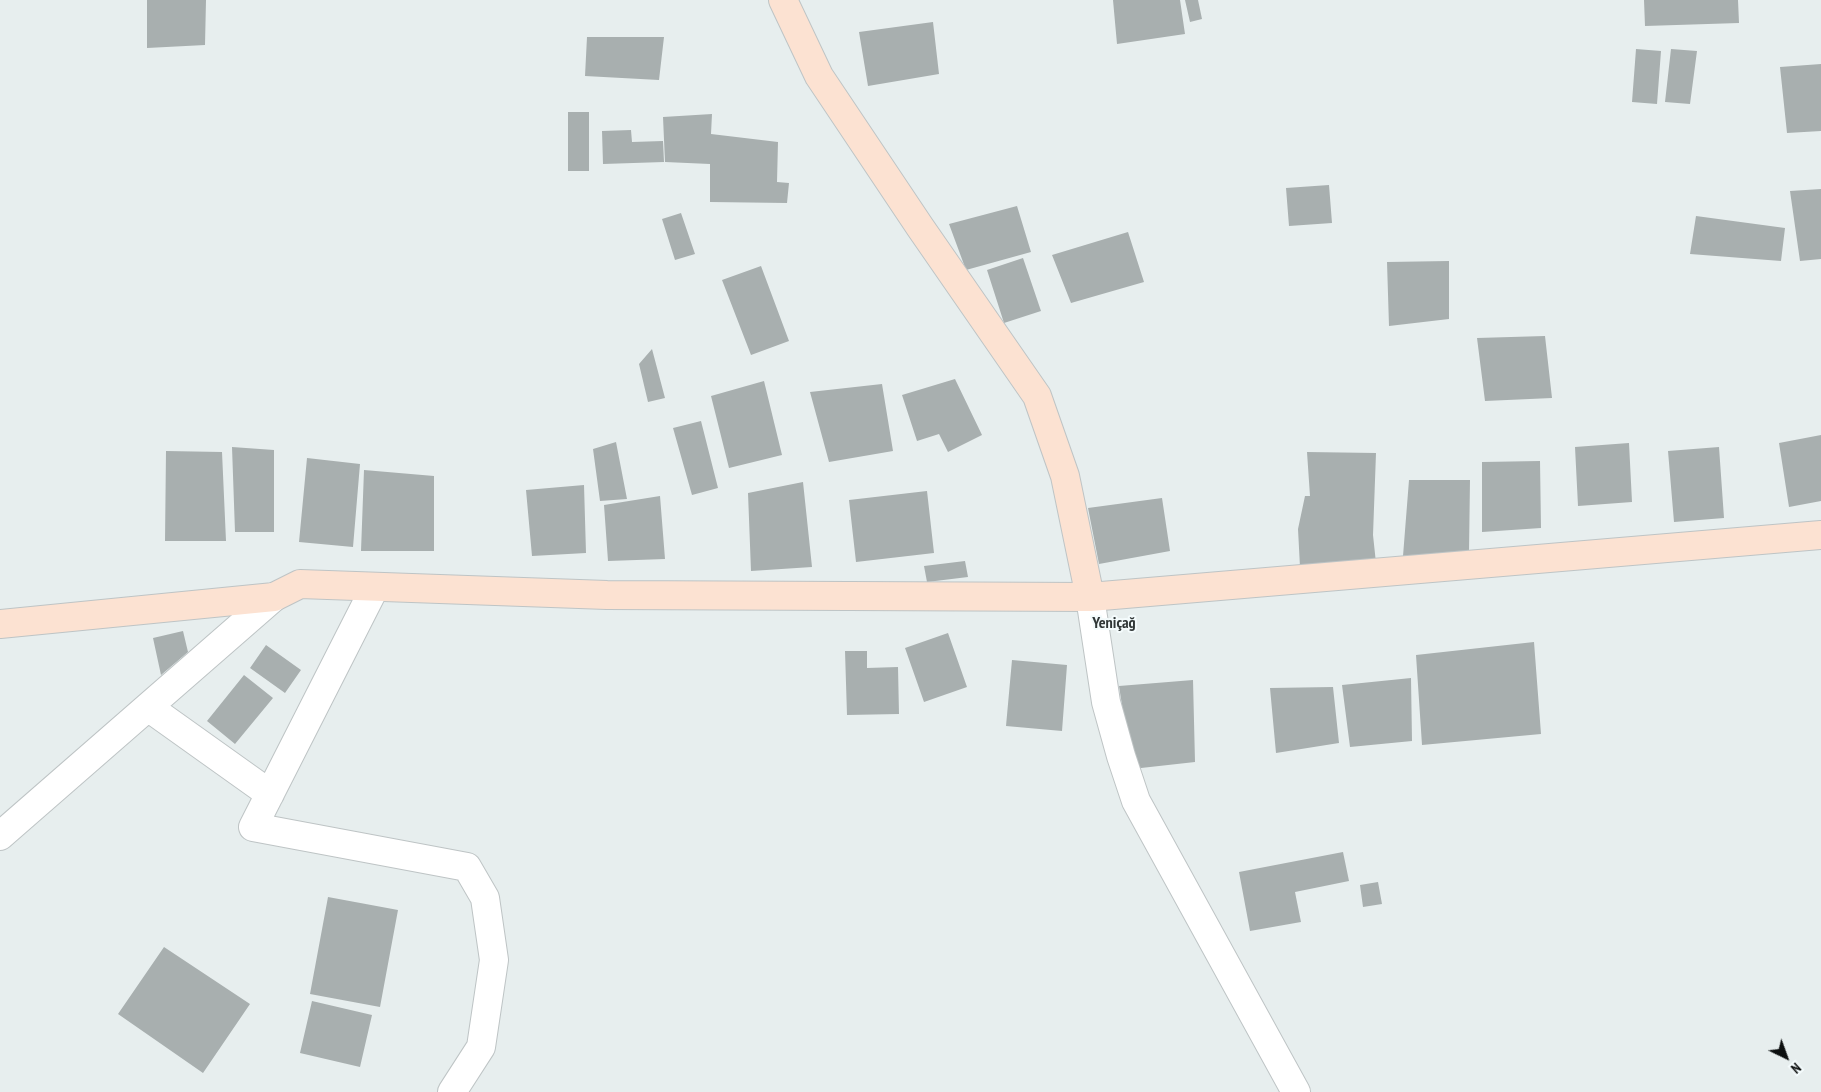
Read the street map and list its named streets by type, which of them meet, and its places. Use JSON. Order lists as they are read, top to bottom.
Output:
{
  "districts": ["Yeniçağ"],
  "north": "bottom right"
}
